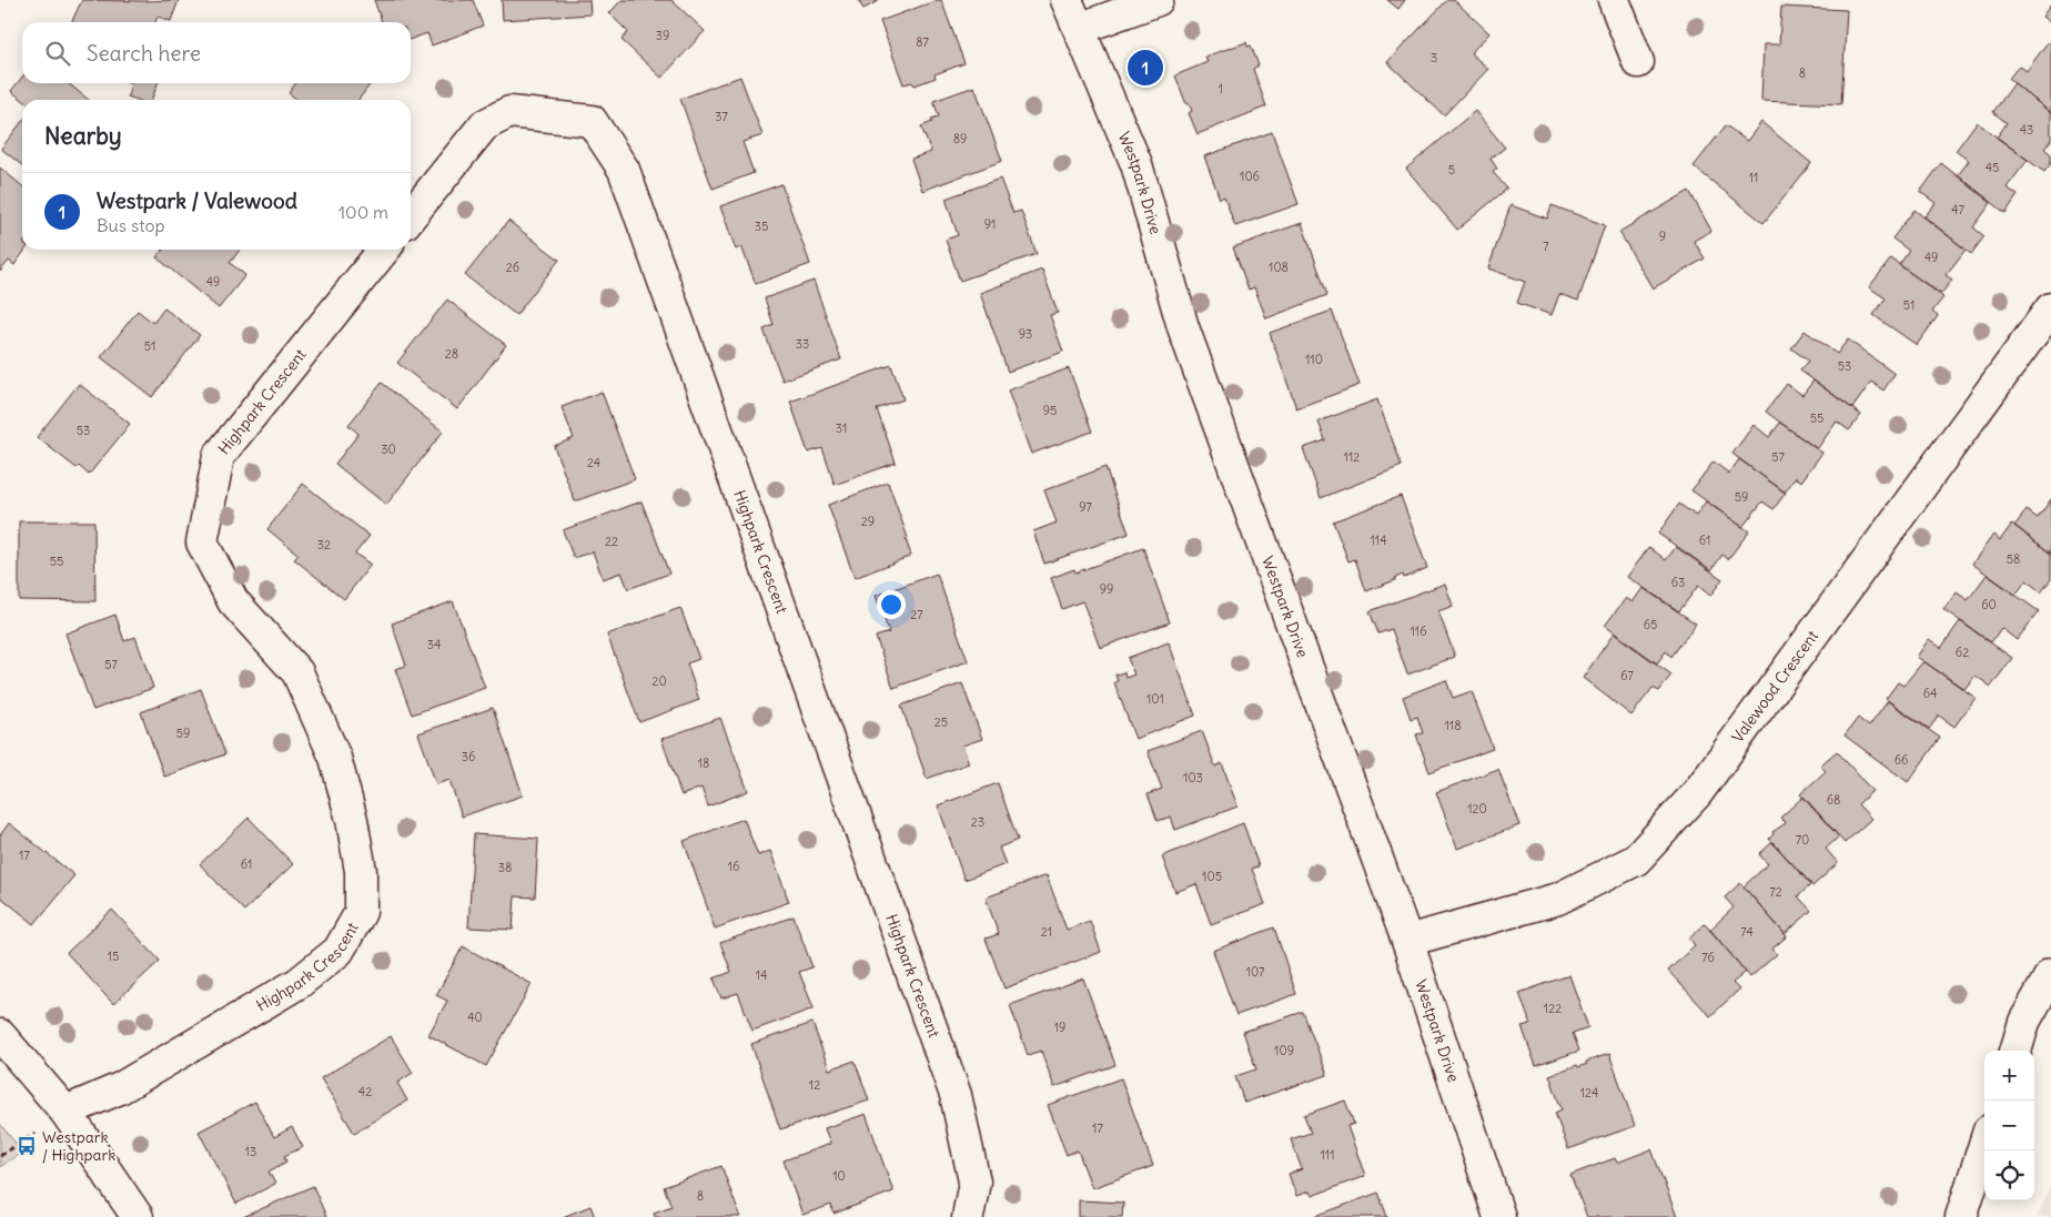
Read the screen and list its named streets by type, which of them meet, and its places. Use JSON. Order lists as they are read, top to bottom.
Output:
{
  "streets": {
    "street": ["Westpark Drive", "Highpark Crescent", "Valewood Crescent"]
  },
  "crossings": [
    ["Westpark Drive", "Valewood Crescent"]
  ],
  "places": {
    "bus stop": ["Westpark / Highpark"]
  },
  "house_numbers": [
    "39",
    "87",
    "3",
    "8",
    "1",
    "37",
    "43",
    "89",
    "45",
    "5",
    "106",
    "11",
    "47",
    "91",
    "35",
    "9",
    "7",
    "49",
    "26",
    "108",
    "49",
    "51",
    "93",
    "33",
    "51",
    "28",
    "110",
    "53",
    "95",
    "55",
    "31",
    "53",
    "30",
    "112",
    "57",
    "24",
    "59",
    "97",
    "29",
    "114",
    "61",
    "22",
    "32",
    "58",
    "55",
    "63",
    "99",
    "60",
    "27",
    "65",
    "116",
    "34",
    "62",
    "57",
    "67",
    "20",
    "64",
    "101",
    "25",
    "118",
    "59",
    "36",
    "66",
    "18",
    "103",
    "68",
    "120",
    "23",
    "70",
    "17",
    "61",
    "16",
    "38",
    "105",
    "72",
    "21",
    "74",
    "15",
    "76",
    "107",
    "14",
    "122",
    "40",
    "19",
    "109",
    "12",
    "42",
    "124",
    "17",
    "13",
    "111",
    "10",
    "8"
  ],
  "page": {
    "search": "Search here",
    "pins": "1",
    "heading": "Nearby",
    "list": [
      {
        "mark": "1",
        "name": "Westpark / Valewood",
        "note": "Bus stop",
        "value": "100 m"
      }
    ],
    "map_buttons": ["+", "−"]
  }
}
